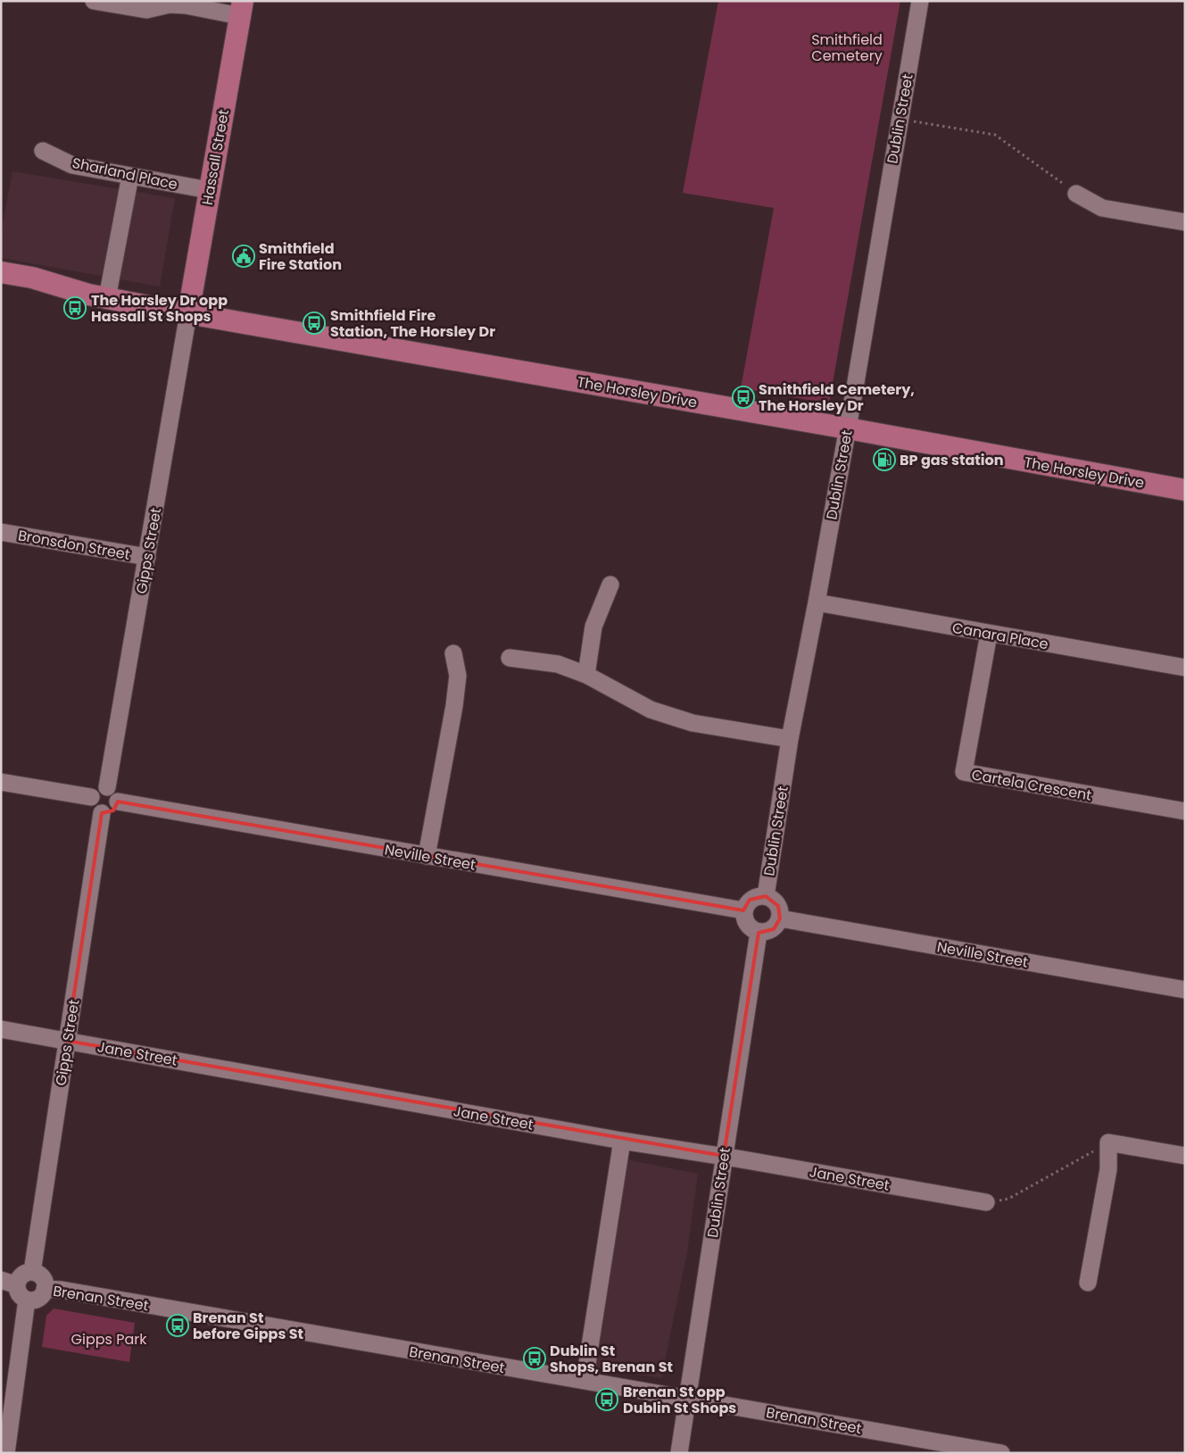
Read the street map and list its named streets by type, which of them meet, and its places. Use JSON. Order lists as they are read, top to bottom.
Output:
{
  "streets": {
    "main road": ["Hassall Street", "The Horsley Drive"],
    "street": [
      "Dublin Street",
      "Sharland Place",
      "Bronsdon Street",
      "Gipps Street",
      "Canara Place",
      "Cartela Crescent",
      "Neville Street",
      "Jane Street",
      "Brenan Street"
    ]
  },
  "crossings": [
    ["Dublin Street", "The Horsley Drive"],
    ["Dublin Street", "Canara Place"],
    ["Dublin Street", "Neville Street"],
    ["Dublin Street", "Jane Street"],
    ["Dublin Street", "Brenan Street"],
    ["Hassall Street", "Sharland Place"],
    ["Hassall Street", "The Horsley Drive"],
    ["Hassall Street", "Gipps Street"],
    ["The Horsley Drive", "Gipps Street"],
    ["Bronsdon Street", "Gipps Street"],
    ["Gipps Street", "Neville Street"],
    ["Gipps Street", "Jane Street"],
    ["Gipps Street", "Brenan Street"],
    ["Canara Place", "Cartela Crescent"]
  ],
  "parks": ["Smithfield Cemetery", "Gipps Park"],
  "places": {
    "public building": ["Smithfield Fire Station"],
    "bus stop": [
      "The Horsley Dr opp Hassall St Shops",
      "Smithfield Fire Station, The Horsley Dr",
      "Smithfield Cemetery, The Horsley Dr",
      "Brenan St before Gipps St",
      "Dublin St Shops, Brenan St",
      "Brenan St opp Dublin St Shops"
    ],
    "fuel station": ["BP gas station"]
  }
}
